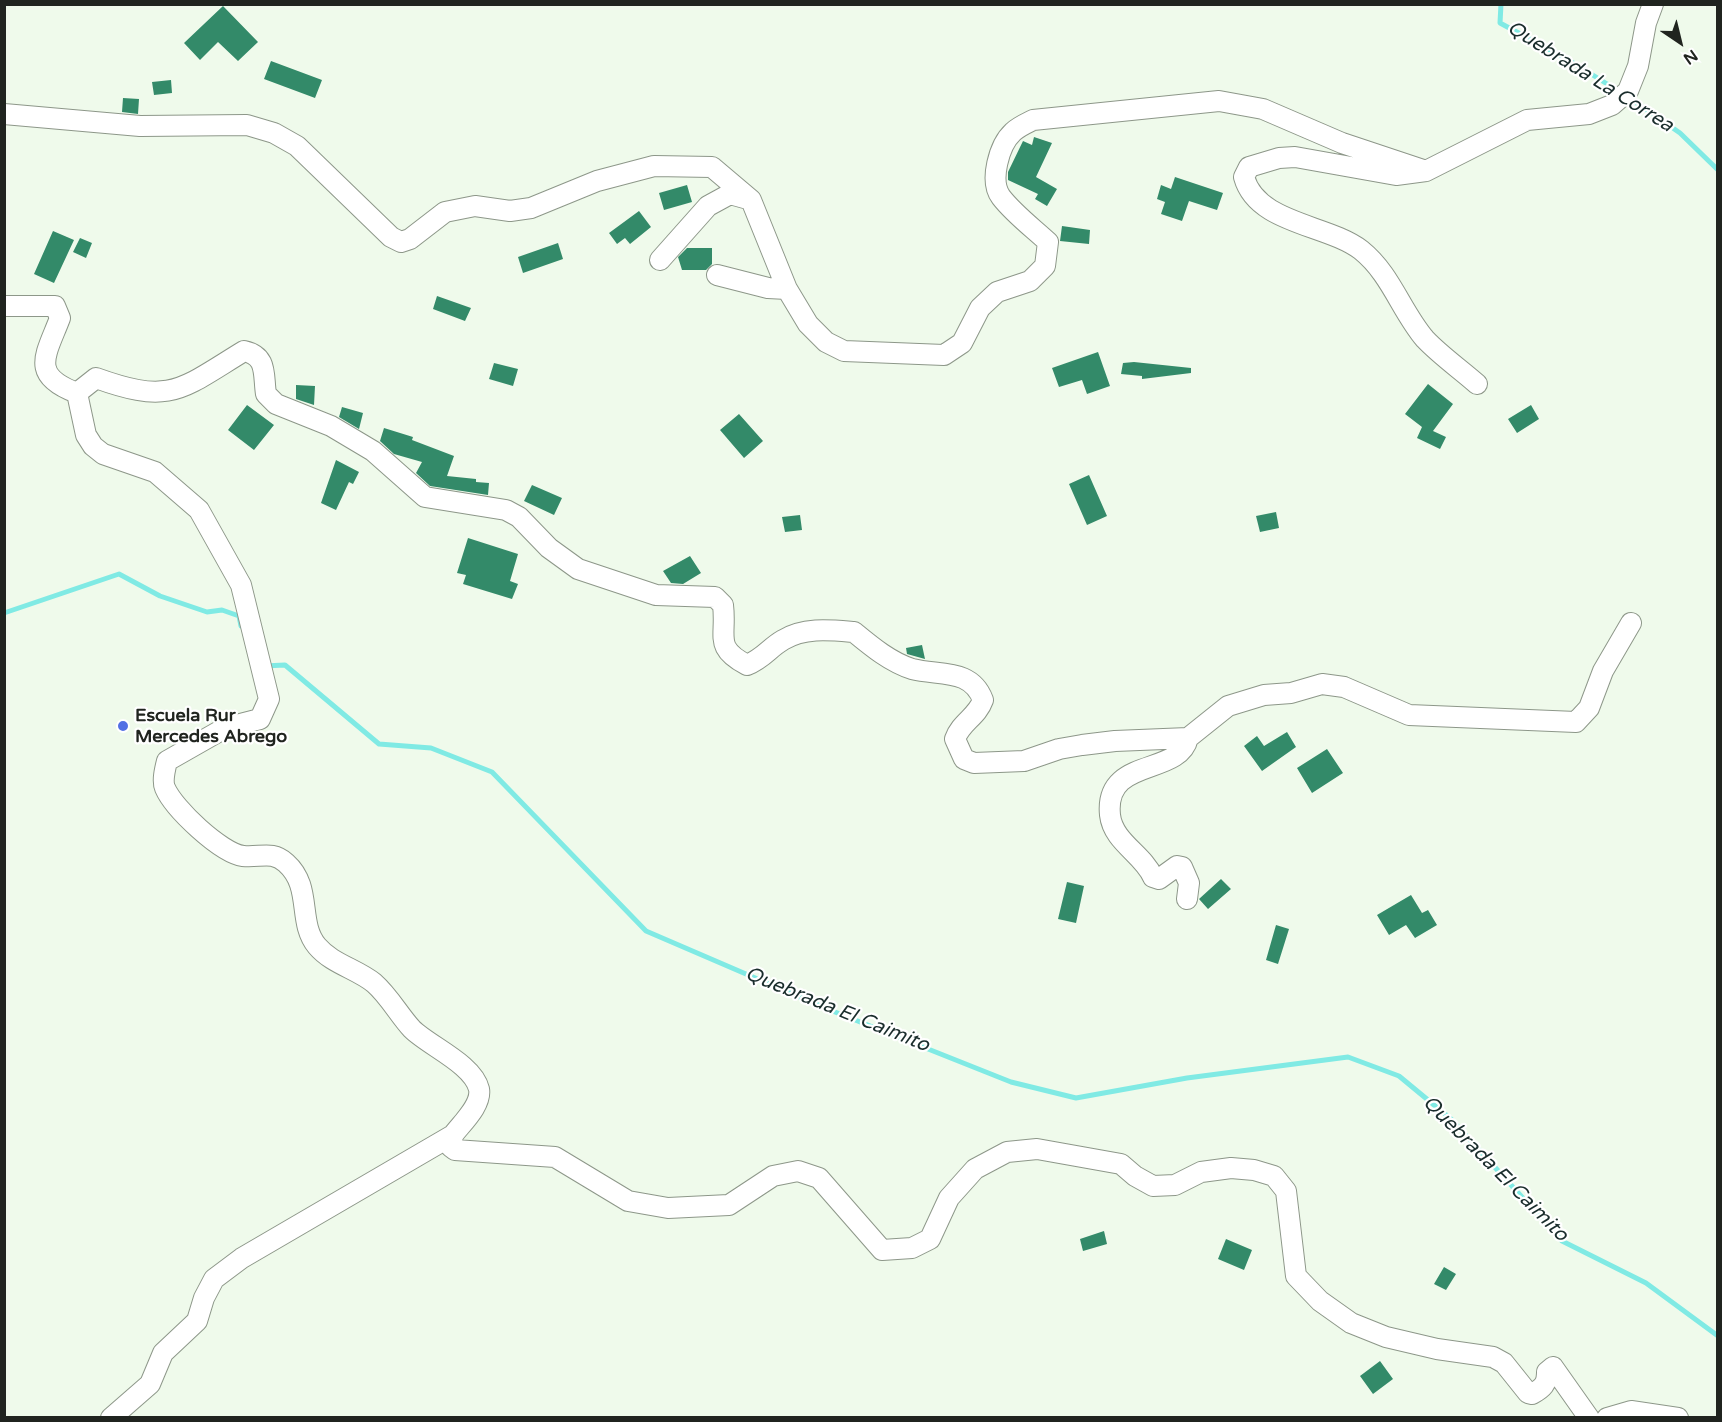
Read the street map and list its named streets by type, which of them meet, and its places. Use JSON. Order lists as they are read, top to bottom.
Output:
{
  "water": ["Quebrada La Correa", "Quebrada El Caimito"],
  "places": ["Escuela Rur Mercedes Abrego"],
  "north": "bottom right"
}
